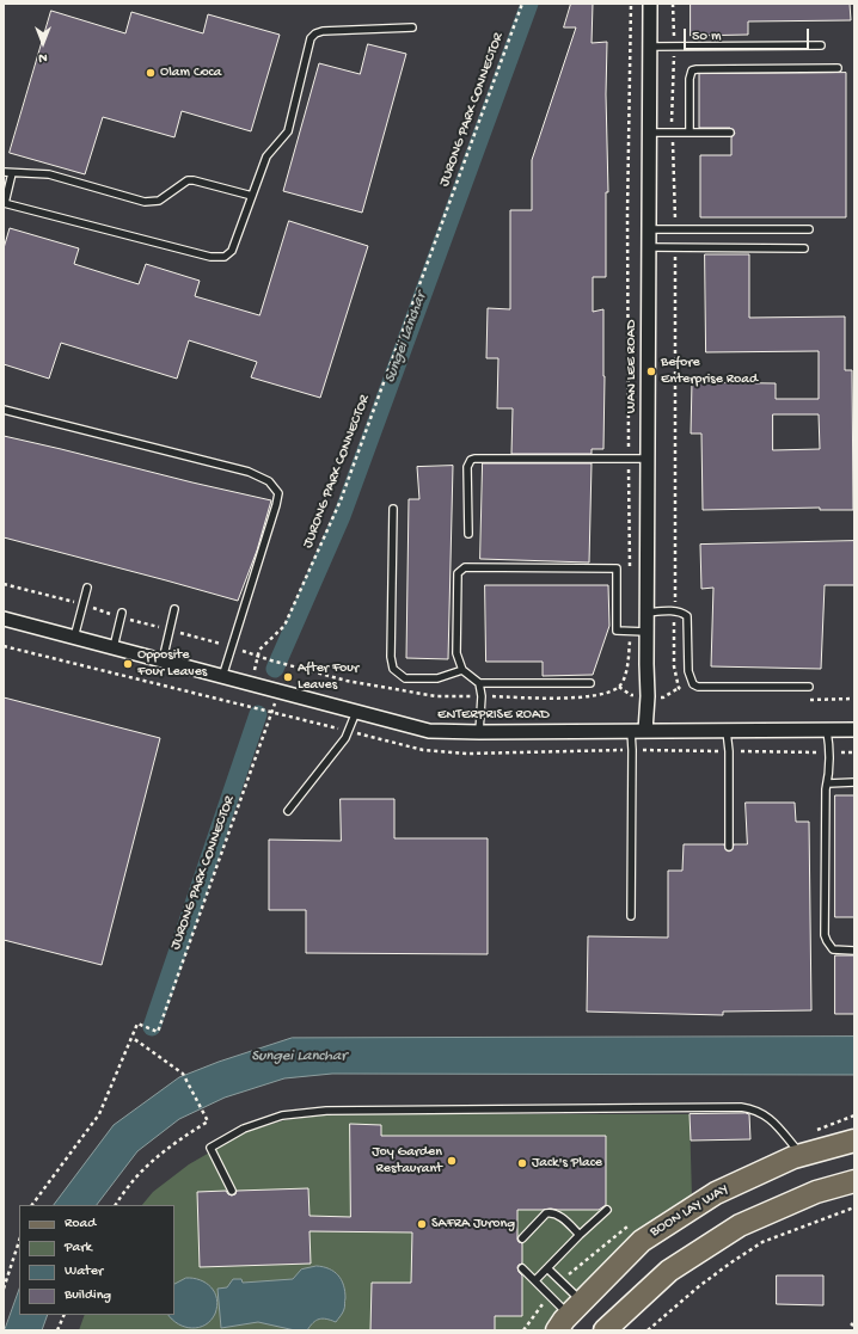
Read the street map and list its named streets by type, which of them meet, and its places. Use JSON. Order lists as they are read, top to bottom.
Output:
{
  "streets": {
    "main road": ["BOON LAY WAY"],
    "street": ["WAN LEE ROAD", "ENTERPRISE ROAD"],
    "path": ["JURONG PARK CONNECTOR"]
  },
  "crossings": [
    ["WAN LEE ROAD", "ENTERPRISE ROAD"]
  ],
  "water": ["Sungei Lanchar"],
  "places": [
    "Olam Coca",
    "Before Enterprise Road",
    "Opposite Four Leaves",
    "After Four Leaves",
    "Joy Garden Restaurant",
    "Jack's Place",
    "SAFRA Jurong"
  ],
  "legend": [
    "Road",
    "Park",
    "Water",
    "Building"
  ],
  "scale_bar": "50 m",
  "north": "bottom"
}
